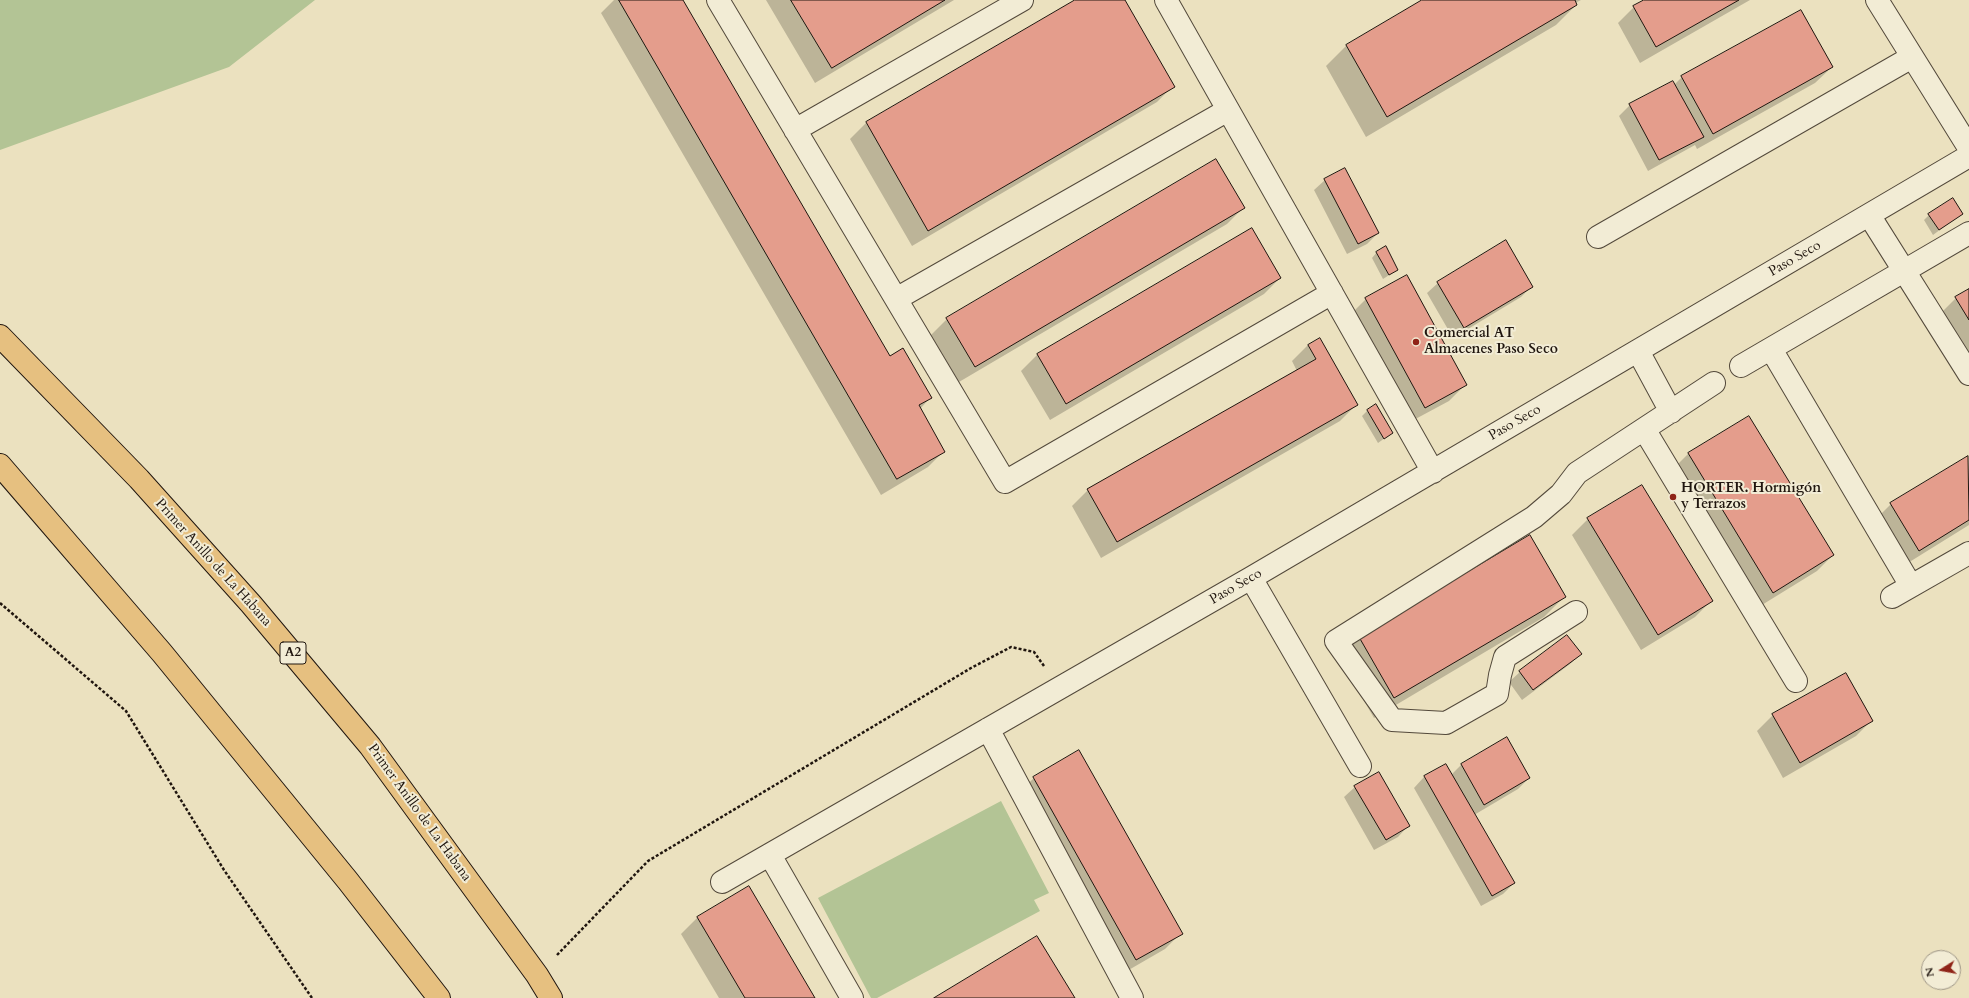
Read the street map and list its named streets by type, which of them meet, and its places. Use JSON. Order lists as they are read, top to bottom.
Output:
{
  "streets": {
    "highway": ["Primer Anillo de La Habana", "A2"],
    "street": ["Paso Seco"]
  },
  "places": ["Comercial AT Almacenes Paso Seco", "HORTER. Hormigón y Terrazos"],
  "north": "left"
}
